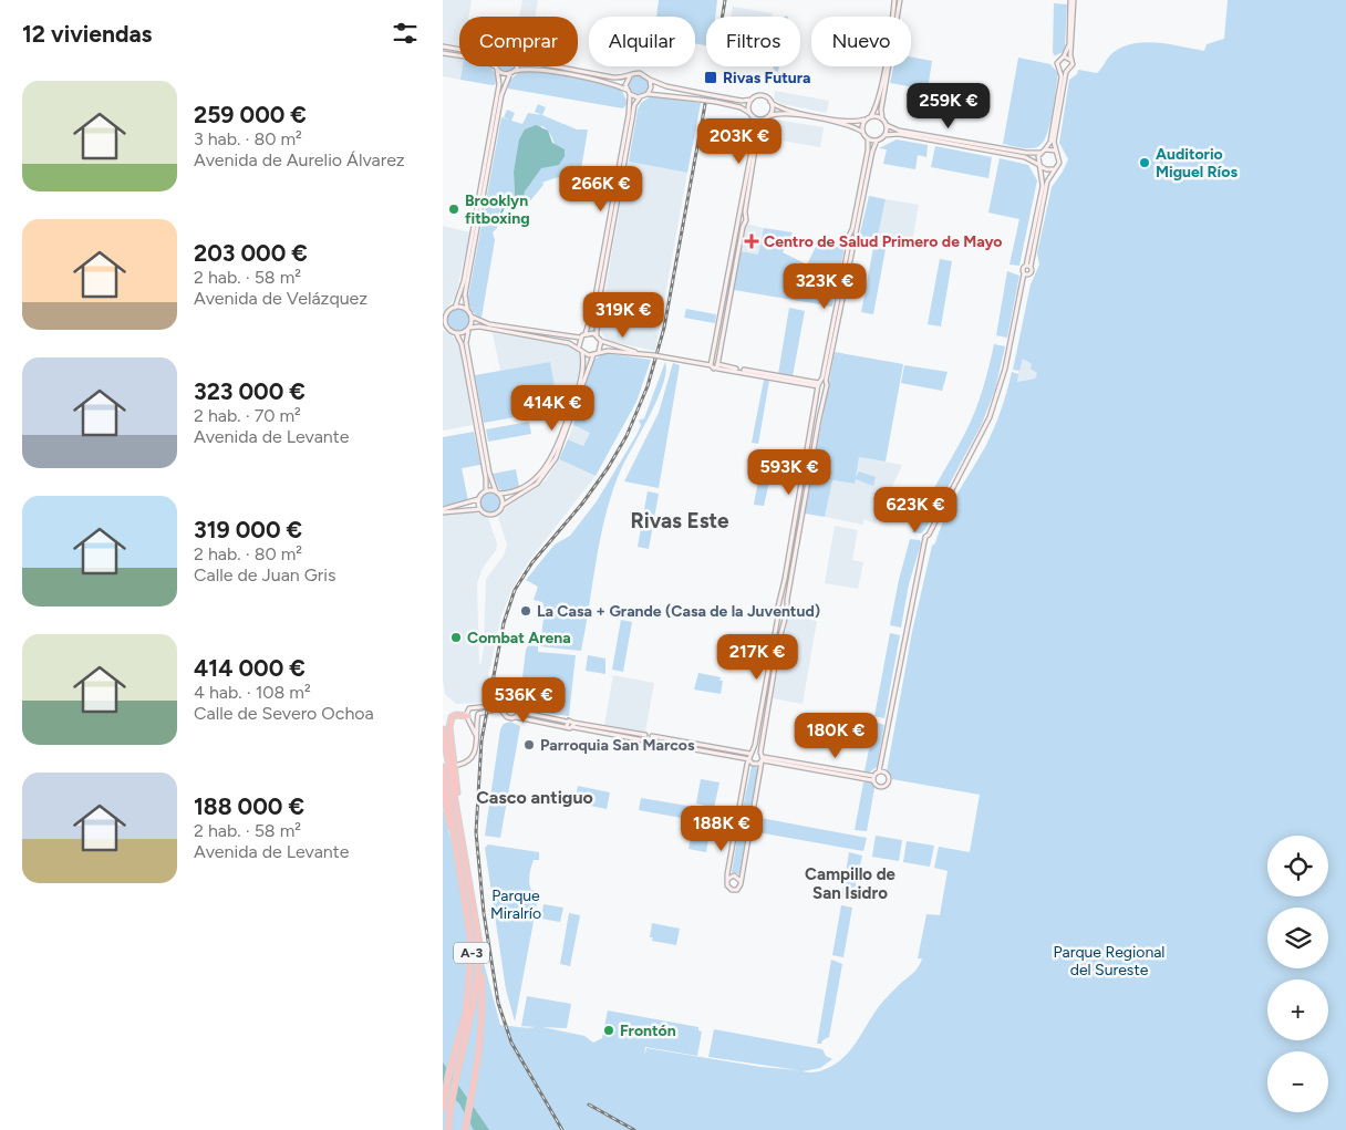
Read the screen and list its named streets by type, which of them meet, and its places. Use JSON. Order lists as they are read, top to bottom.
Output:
{
  "streets": {
    "highway": ["A-3"]
  },
  "districts": ["Rivas Este", "Casco antiguo", "Campillo de San Isidro"],
  "parks": ["Parque Miralrío", "Parque Regional del Sureste"],
  "places": {
    "transit": ["Rivas Futura"],
    "other": [
      "Auditorio Miguel Ríos",
      "Brooklyn fitboxing",
      "La Casa + Grande (Casa de la Juventud)",
      "Combat Arena",
      "Parroquia San Marcos",
      "Frontón"
    ],
    "health": ["Centro de Salud Primero de Mayo"]
  },
  "page": {
    "heading": "12 viviendas",
    "chip": [
      "Comprar",
      "Alquilar",
      "Filtros",
      "Nuevo"
    ],
    "list": [
      {
        "name": "259 000 €",
        "note": "3 hab. · 80 m² · Avenida de Aurelio Álvarez"
      },
      {
        "name": "203 000 €",
        "note": "2 hab. · 58 m² · Avenida de Velázquez"
      },
      {
        "name": "323 000 €",
        "note": "2 hab. · 70 m² · Avenida de Levante"
      },
      {
        "name": "319 000 €",
        "note": "2 hab. · 80 m² · Calle de Juan Gris"
      },
      {
        "name": "414 000 €",
        "note": "4 hab. · 108 m² · Calle de Severo Ochoa"
      },
      {
        "name": "188 000 €",
        "note": "2 hab. · 58 m² · Avenida de Levante"
      }
    ],
    "price": [
      "259K €",
      "203K €",
      "266K €",
      "323K €",
      "319K €",
      "414K €",
      "593K €",
      "623K €",
      "217K €",
      "536K €",
      "180K €",
      "188K €"
    ],
    "map_buttons": ["+", "−"]
  }
}
